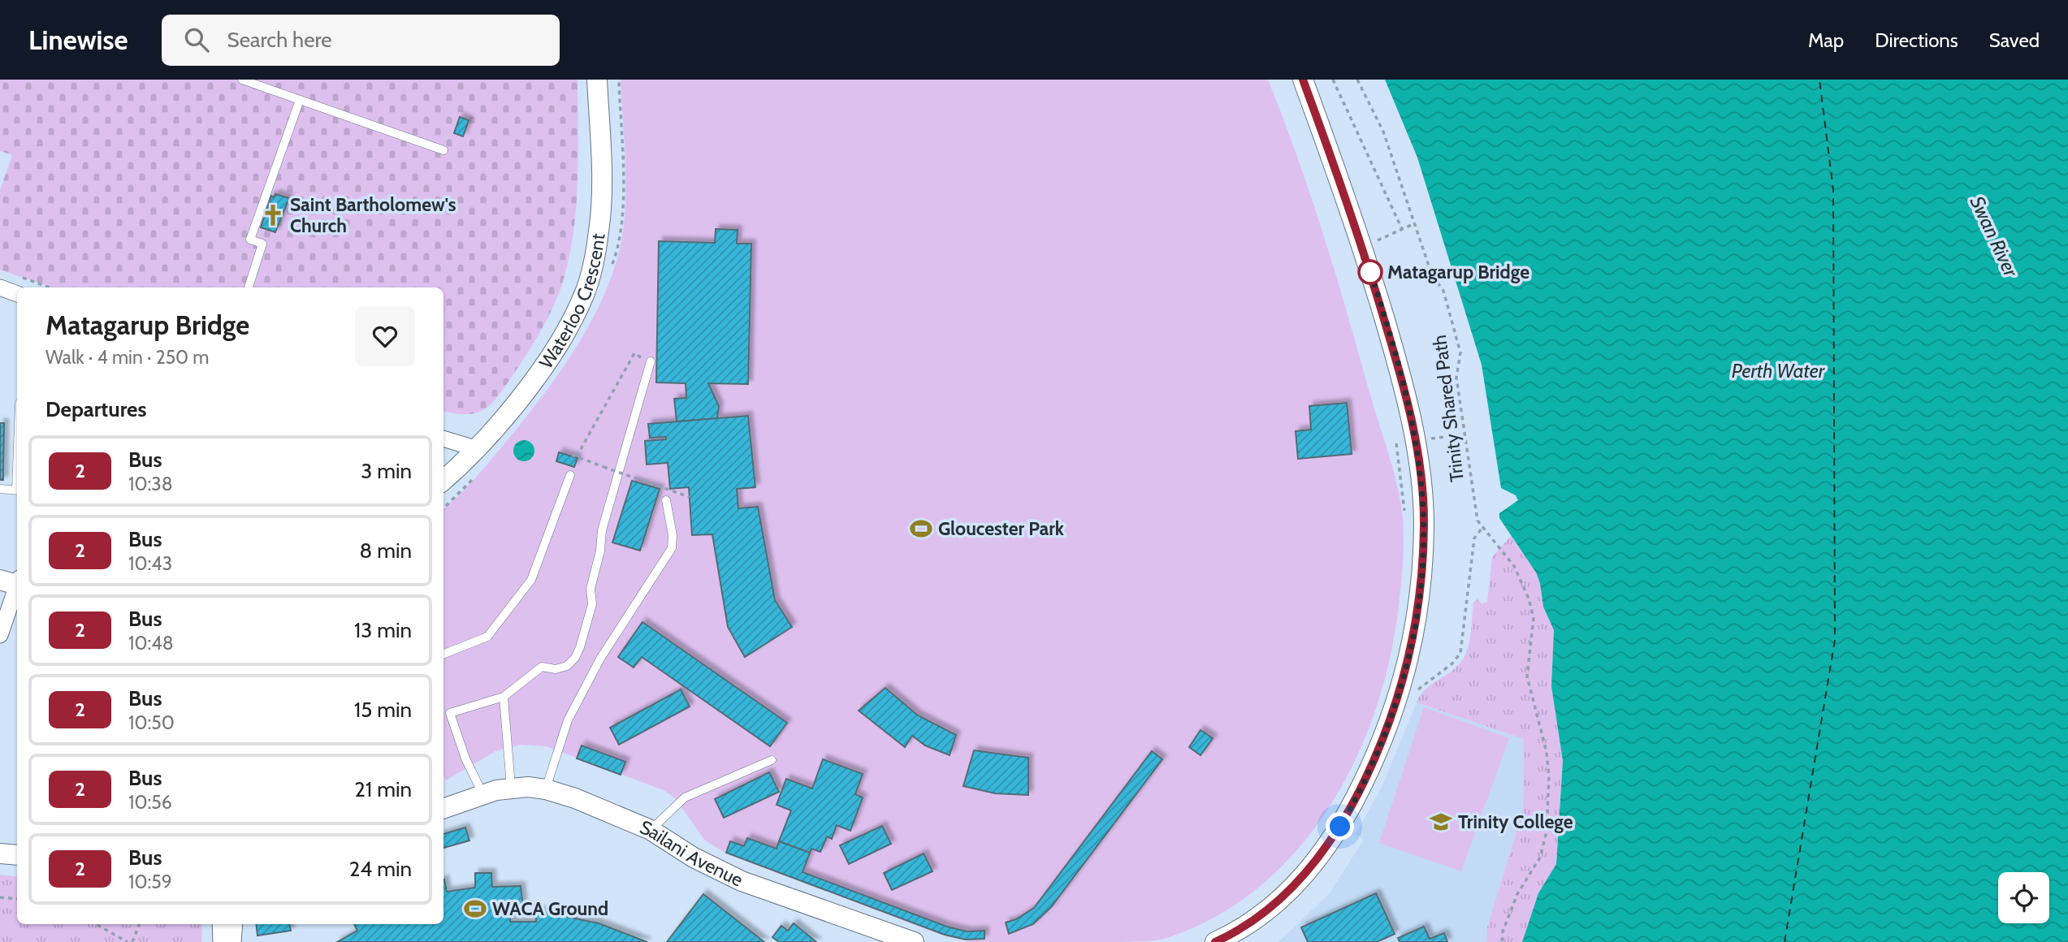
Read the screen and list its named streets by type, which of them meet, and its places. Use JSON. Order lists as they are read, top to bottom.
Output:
{
  "streets": {
    "street": ["Waterloo Crescent", "Sailani Avenue"],
    "path": ["Trinity Shared Path"]
  },
  "water": ["Swan River", "Perth Water"],
  "places": {
    "church": ["Saint Bartholomew's Church"],
    "other": ["Matagarup Bridge"],
    "sports": ["Gloucester Park", "WACA Ground"],
    "school or university": ["Trinity College"]
  },
  "lines": ["bus line 2"],
  "page": {
    "header": "Linewise",
    "search": "Search here",
    "nav": ["Map", "Directions", "Saved"],
    "heading": [
      ["Matagarup Bridge", "Walk · 4 min · 250 m"],
      "Departures"
    ],
    "list": [
      {
        "mark": "2",
        "name": "Bus",
        "note": "10:38",
        "value": "3 min"
      },
      {
        "mark": "2",
        "name": "Bus",
        "note": "10:43",
        "value": "8 min"
      },
      {
        "mark": "2",
        "name": "Bus",
        "note": "10:48",
        "value": "13 min"
      },
      {
        "mark": "2",
        "name": "Bus",
        "note": "10:50",
        "value": "15 min"
      },
      {
        "mark": "2",
        "name": "Bus",
        "note": "10:56",
        "value": "21 min"
      },
      {
        "mark": "2",
        "name": "Bus",
        "note": "10:59",
        "value": "24 min"
      }
    ]
  }
}
